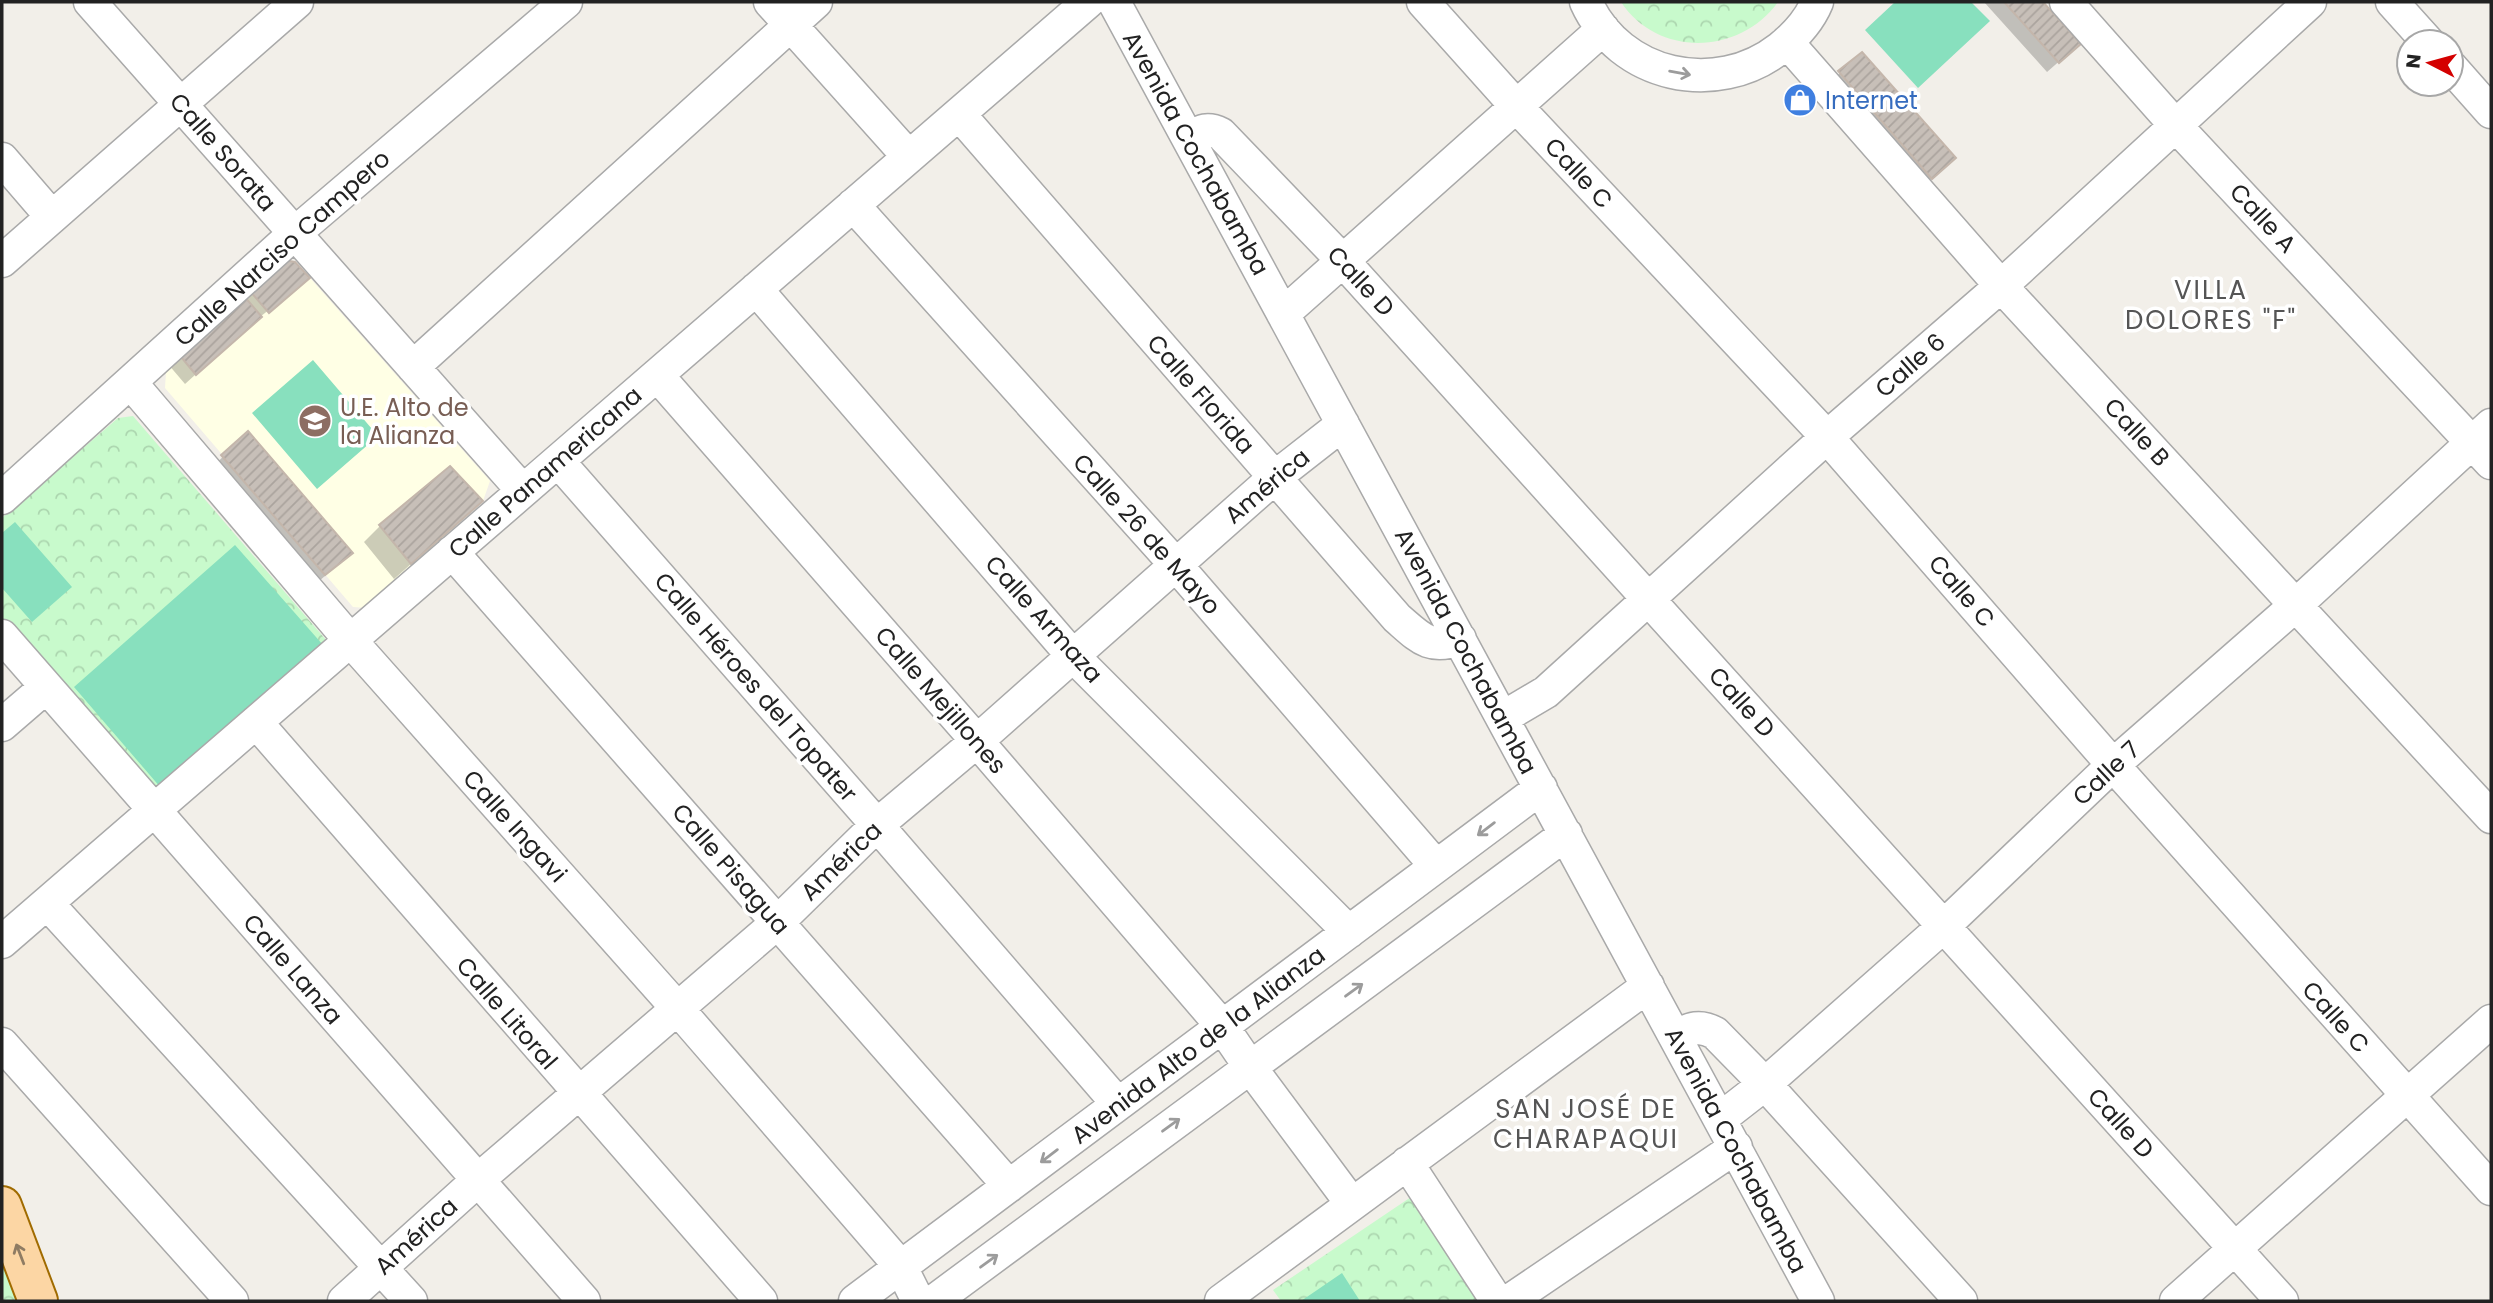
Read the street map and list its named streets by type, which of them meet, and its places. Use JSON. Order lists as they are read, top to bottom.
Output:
{
  "streets": {
    "street": [
      "Calle Sorata",
      "Avenida Cochabamba",
      "Calle C",
      "Calle A",
      "Calle Narciso Campero",
      "Calle D",
      "Calle 6",
      "Calle Florida",
      "Calle B",
      "Calle Panamericana",
      "América",
      "Calle 26 de Mayo",
      "Calle Armaza",
      "Calle Héroes del Topater",
      "Calle Mejillones",
      "Calle 7",
      "Calle Ingavi",
      "Calle Pisagua",
      "Calle Lanza",
      "Calle Litoral",
      "Avenida Alto de la Alianza"
    ]
  },
  "crossings": [
    ["Calle Sorata", "Calle Narciso Campero"],
    ["Calle Sorata", "Calle Panamericana"],
    ["Avenida Cochabamba", "Calle D"],
    ["Avenida Cochabamba", "Calle 6"],
    ["Avenida Cochabamba", "Calle Florida"],
    ["Avenida Cochabamba", "América"],
    ["Avenida Cochabamba", "Calle 7"],
    ["Avenida Cochabamba", "Avenida Alto de la Alianza"],
    ["Calle C", "Calle 6"],
    ["Calle C", "Calle 7"],
    ["Calle A", "Calle 6"],
    ["Calle A", "Calle 7"],
    ["Calle Narciso Campero", "Calle Ingavi"],
    ["Calle D", "Calle 6"],
    ["Calle D", "Calle 7"],
    ["Calle 6", "Calle B"],
    ["Calle Florida", "Calle Panamericana"],
    ["Calle Florida", "América"],
    ["Calle B", "Calle 7"],
    ["Calle Panamericana", "Calle 26 de Mayo"],
    ["Calle Panamericana", "Calle Armaza"],
    ["Calle Panamericana", "Calle Héroes del Topater"],
    ["Calle Panamericana", "Calle Mejillones"],
    ["Calle Panamericana", "Calle Ingavi"],
    ["Calle Panamericana", "Calle Pisagua"],
    ["Calle Panamericana", "Calle Lanza"],
    ["Calle Panamericana", "Calle Litoral"],
    ["América", "Calle 26 de Mayo"],
    ["América", "Calle Armaza"],
    ["América", "Calle Héroes del Topater"],
    ["América", "Calle Mejillones"],
    ["América", "Calle Ingavi"],
    ["América", "Calle Pisagua"],
    ["América", "Calle Lanza"],
    ["América", "Calle Litoral"],
    ["Calle 26 de Mayo", "Avenida Alto de la Alianza"],
    ["Calle Armaza", "Avenida Alto de la Alianza"],
    ["Calle Héroes del Topater", "Avenida Alto de la Alianza"],
    ["Calle Mejillones", "Avenida Alto de la Alianza"],
    ["Calle Ingavi", "Avenida Alto de la Alianza"],
    ["Calle Pisagua", "Avenida Alto de la Alianza"]
  ],
  "districts": ["VILLA DOLORES \"F\"", "SAN JOSÉ DE CHARAPAQUI"],
  "places": {
    "shop": ["Internet"],
    "school or university": ["U.E. Alto de la Alianza"]
  },
  "north": "left"
}
